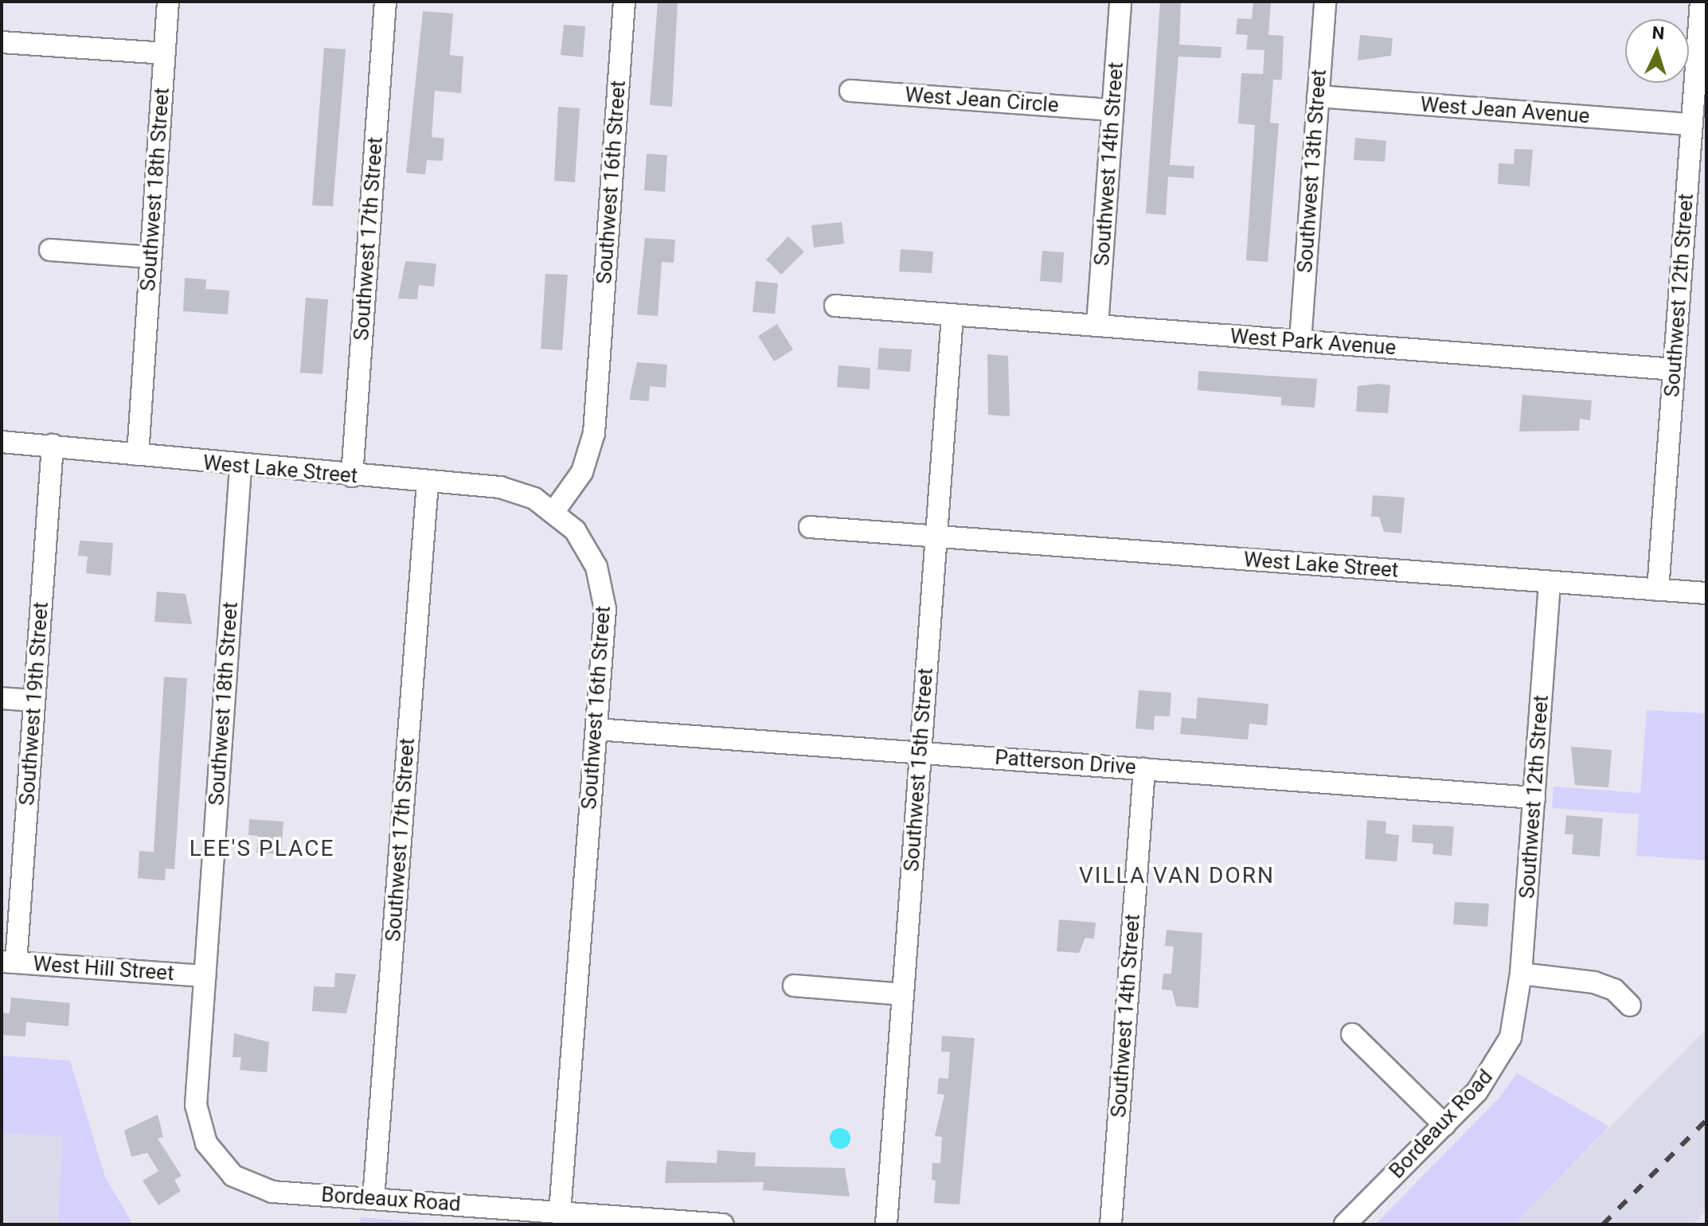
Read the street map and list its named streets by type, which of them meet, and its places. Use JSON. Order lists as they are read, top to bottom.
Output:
{
  "streets": {
    "street": [
      "West Jean Circle",
      "West Jean Avenue",
      "Southwest 14th Street",
      "Southwest 13th Street",
      "Southwest 16th Street",
      "Southwest 18th Street",
      "Southwest 17th Street",
      "Southwest 12th Street",
      "West Park Avenue",
      "West Lake Street",
      "Southwest 19th Street",
      "Patterson Drive",
      "Southwest 15th Street",
      "West Hill Street",
      "Bordeaux Road"
    ]
  },
  "crossings": [
    ["West Jean Circle", "Southwest 14th Street"],
    ["West Jean Avenue", "Southwest 13th Street"],
    ["West Jean Avenue", "Southwest 12th Street"],
    ["Southwest 14th Street", "West Park Avenue"],
    ["Southwest 14th Street", "Patterson Drive"],
    ["Southwest 13th Street", "West Park Avenue"],
    ["Southwest 16th Street", "West Lake Street"],
    ["Southwest 16th Street", "Patterson Drive"],
    ["Southwest 16th Street", "Bordeaux Road"],
    ["Southwest 18th Street", "West Lake Street"],
    ["Southwest 18th Street", "West Hill Street"],
    ["Southwest 18th Street", "Bordeaux Road"],
    ["Southwest 17th Street", "West Lake Street"],
    ["Southwest 17th Street", "Bordeaux Road"],
    ["Southwest 12th Street", "West Park Avenue"],
    ["Southwest 12th Street", "West Lake Street"],
    ["Southwest 12th Street", "Patterson Drive"],
    ["Southwest 12th Street", "Bordeaux Road"],
    ["West Park Avenue", "Southwest 15th Street"],
    ["West Lake Street", "Southwest 19th Street"],
    ["West Lake Street", "Southwest 15th Street"],
    ["Southwest 19th Street", "West Hill Street"],
    ["Patterson Drive", "Southwest 15th Street"]
  ],
  "districts": ["LEE'S PLACE", "VILLA VAN DORN"],
  "north": "top"
}
